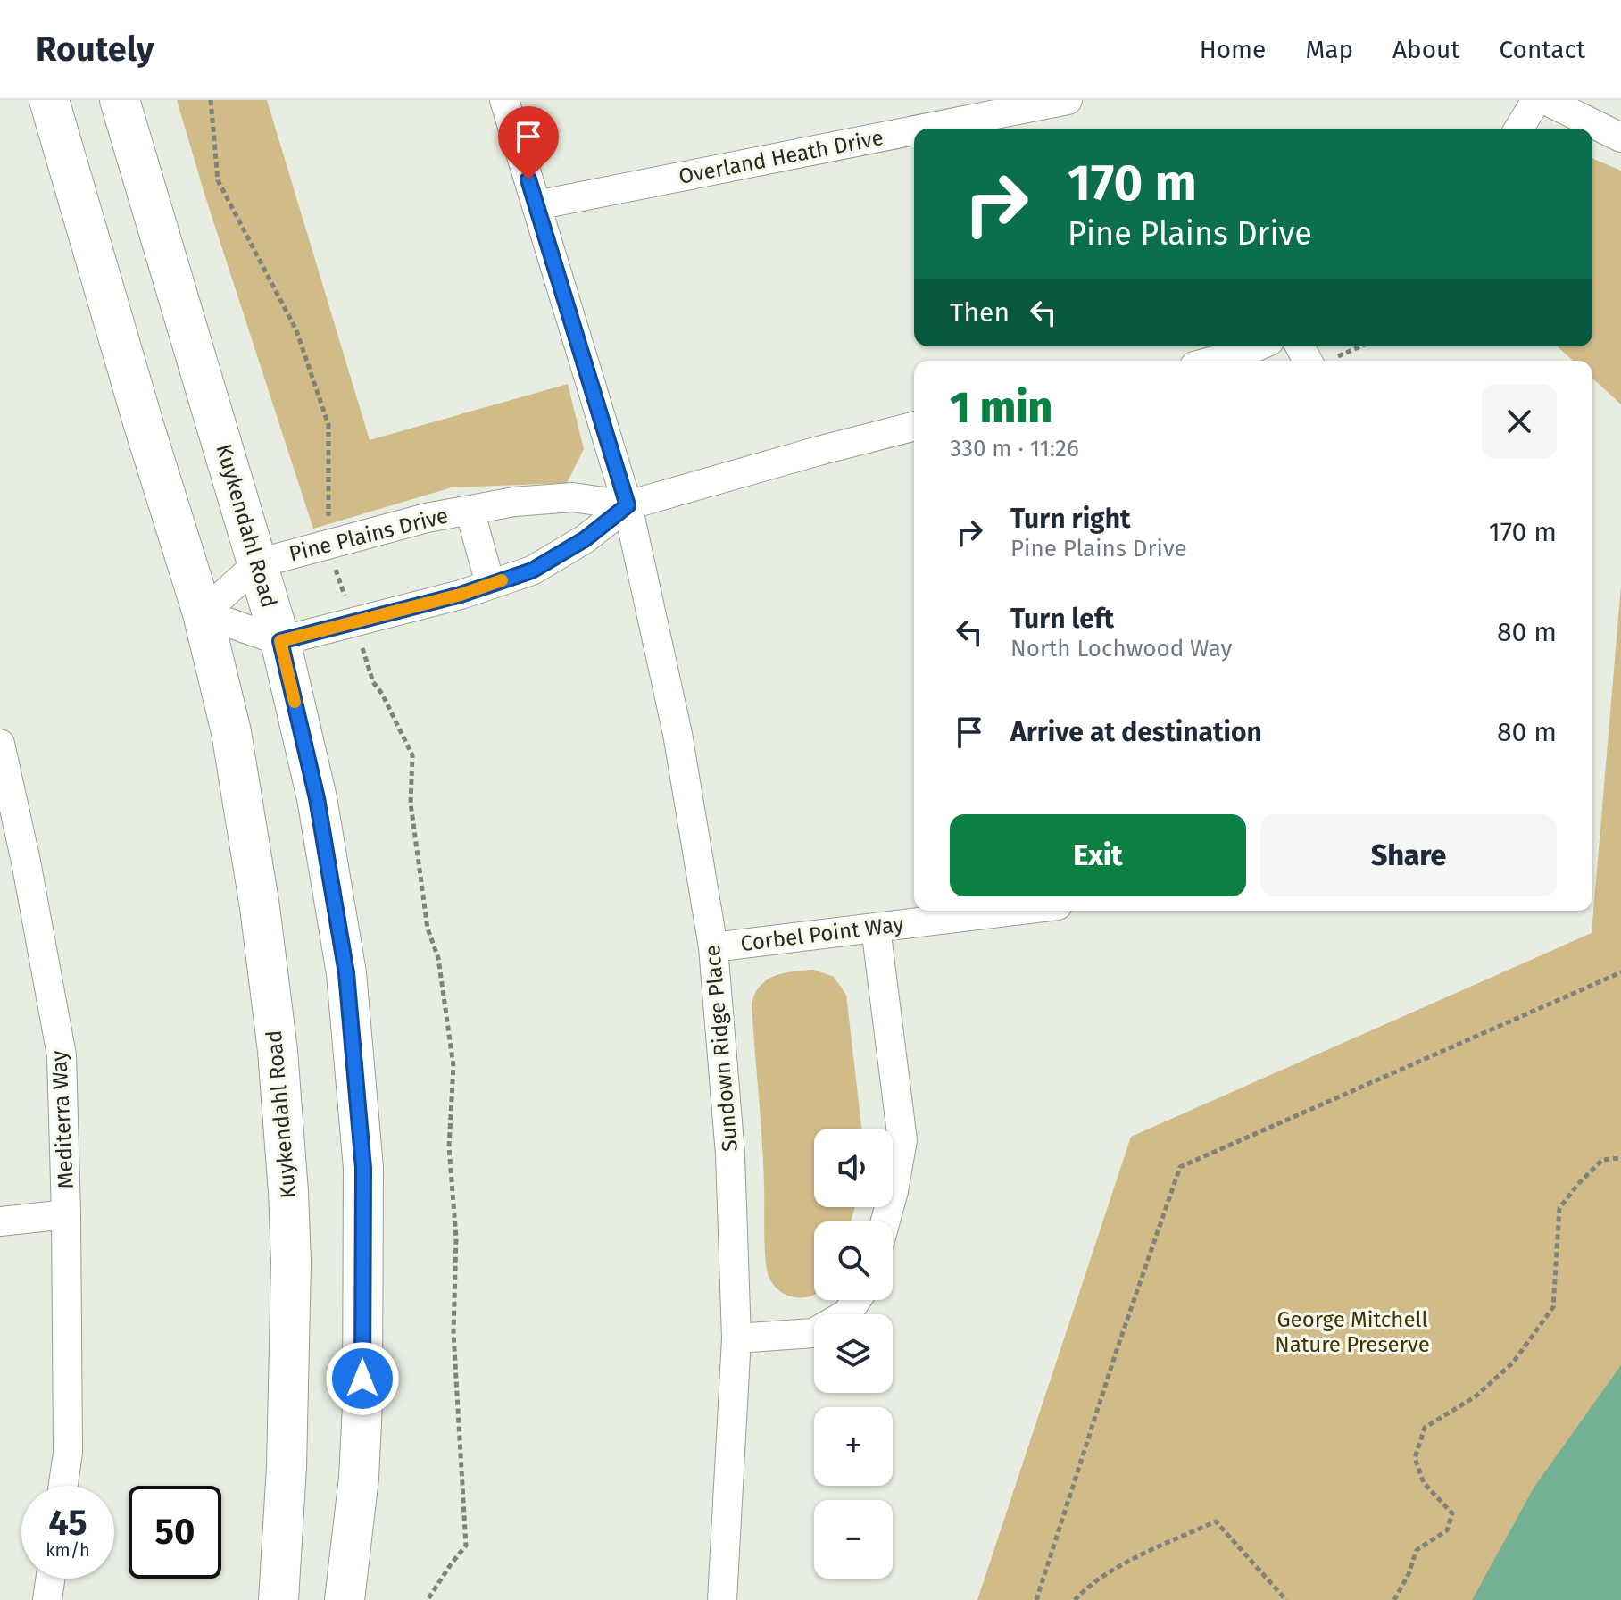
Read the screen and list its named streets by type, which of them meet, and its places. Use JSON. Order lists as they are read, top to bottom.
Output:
{
  "streets": {
    "main road": ["Kuykendahl Road"],
    "street": [
      "Overland Heath Drive",
      "Pine Plains Drive",
      "Corbel Point Way",
      "Sundown Ridge Place",
      "Mediterra Way"
    ]
  },
  "crossings": [
    ["Overland Heath Drive", "Sundown Ridge Place"],
    ["Kuykendahl Road", "Pine Plains Drive"],
    ["Pine Plains Drive", "Sundown Ridge Place"],
    ["Corbel Point Way", "Sundown Ridge Place"]
  ],
  "parks": ["George Mitchell Nature Preserve"],
  "page": {
    "header": "Routely",
    "nav": [
      "Home",
      "Map",
      "About",
      "Contact"
    ],
    "turn": ["170 m", "Pine Plains Drive"],
    "then": "Then",
    "heading": ["1 min", "330 m · 11:26"],
    "list": [
      {
        "name": "Turn right",
        "note": "Pine Plains Drive",
        "value": "170 m"
      },
      {
        "name": "Turn left",
        "note": "North Lochwood Way",
        "value": "80 m"
      },
      {
        "name": "Arrive at destination",
        "value": "80 m"
      }
    ],
    "buttons": ["Exit", "Share"],
    "map_buttons": ["+", "−"],
    "speed": "45 km/h",
    "limit": "50"
  }
}
